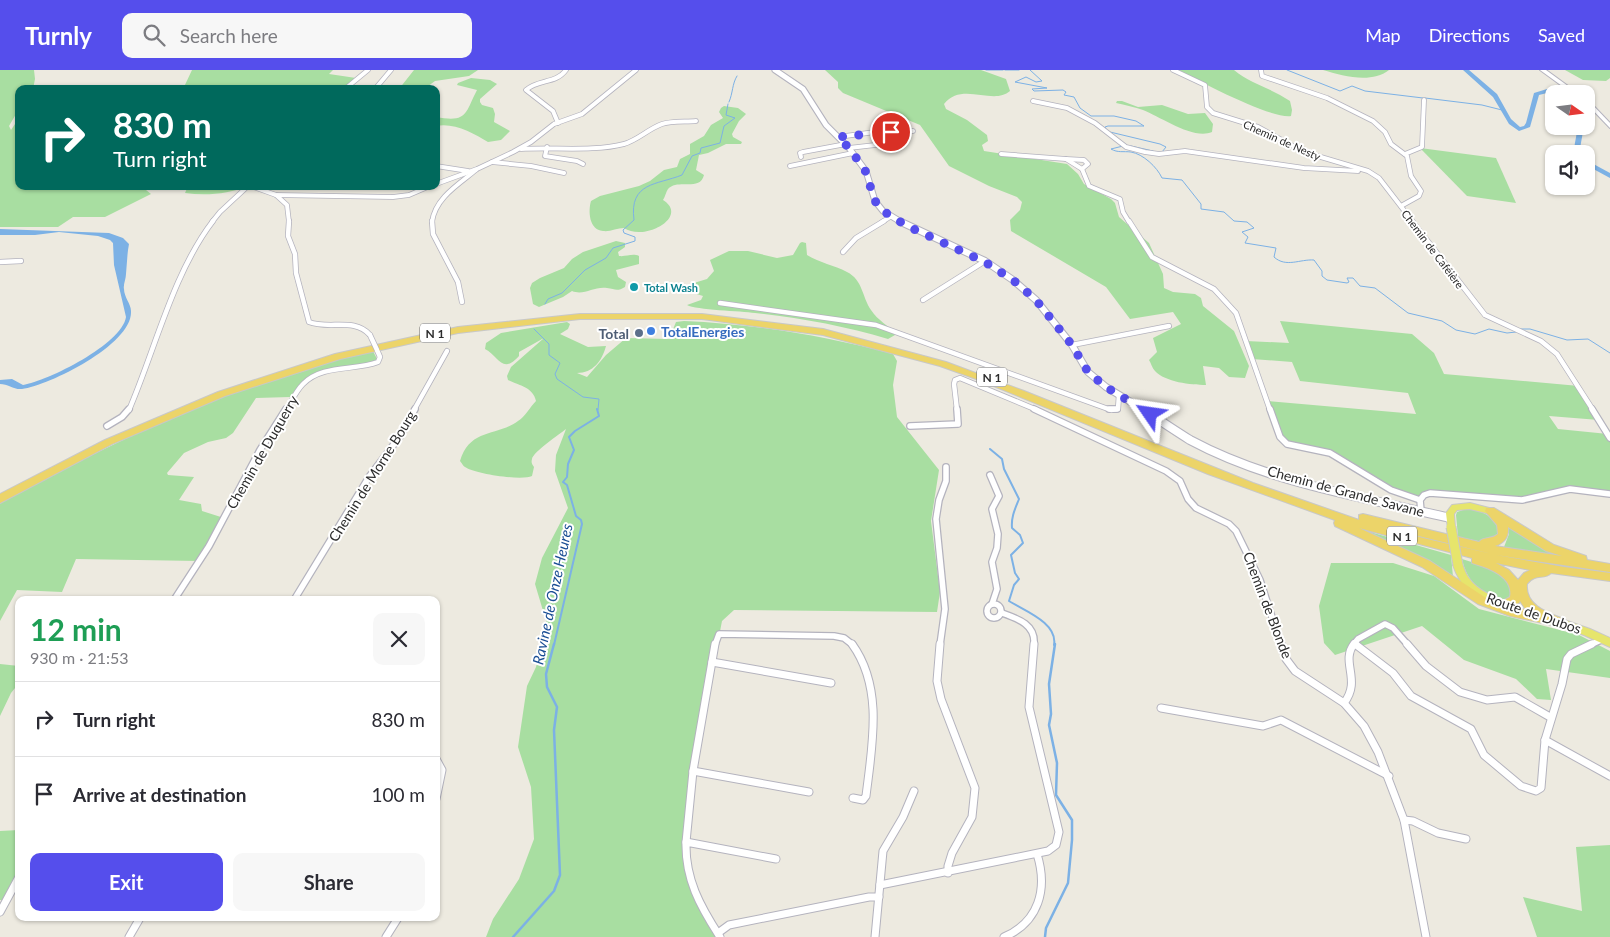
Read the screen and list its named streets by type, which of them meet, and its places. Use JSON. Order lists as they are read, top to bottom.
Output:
{
  "streets": {
    "highway": ["N 1"],
    "main road": ["Route de Dubos"],
    "street": [
      "Chemin de Nesty",
      "Chemin de Caféière",
      "Chemin de Duquerry",
      "Chemin de Morne Bourg",
      "Chemin de Grande Savane",
      "Chemin de Blonde"
    ]
  },
  "crossings": [
    ["Chemin de Nesty", "Chemin de Caféière"],
    ["Chemin de Grande Savane", "Route de Dubos"]
  ],
  "water": ["Ravine de Onze Heures"],
  "places": ["Total Wash", "TotalEnergies", "Total"],
  "north": "right",
  "page": {
    "header": "Turnly",
    "search": "Search here",
    "nav": ["Map", "Directions", "Saved"],
    "turn": ["830 m", "Turn right"],
    "heading": ["12 min", "930 m · 21:53"],
    "list": [
      {
        "name": "Turn right",
        "value": "830 m"
      },
      {
        "name": "Arrive at destination",
        "value": "100 m"
      }
    ],
    "buttons": ["Exit", "Share"]
  }
}
